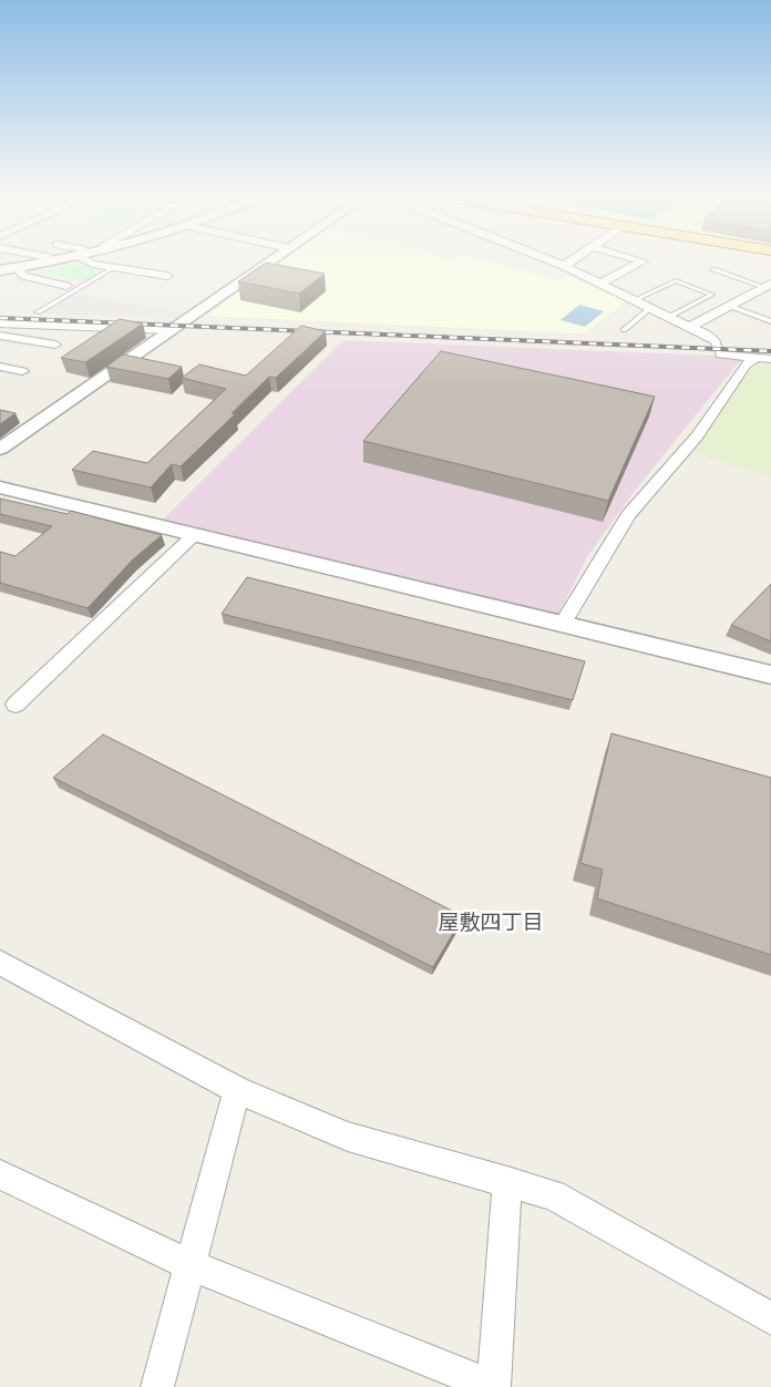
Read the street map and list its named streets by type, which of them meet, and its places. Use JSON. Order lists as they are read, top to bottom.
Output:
{
  "districts": ["屋敷四丁目"]
}
